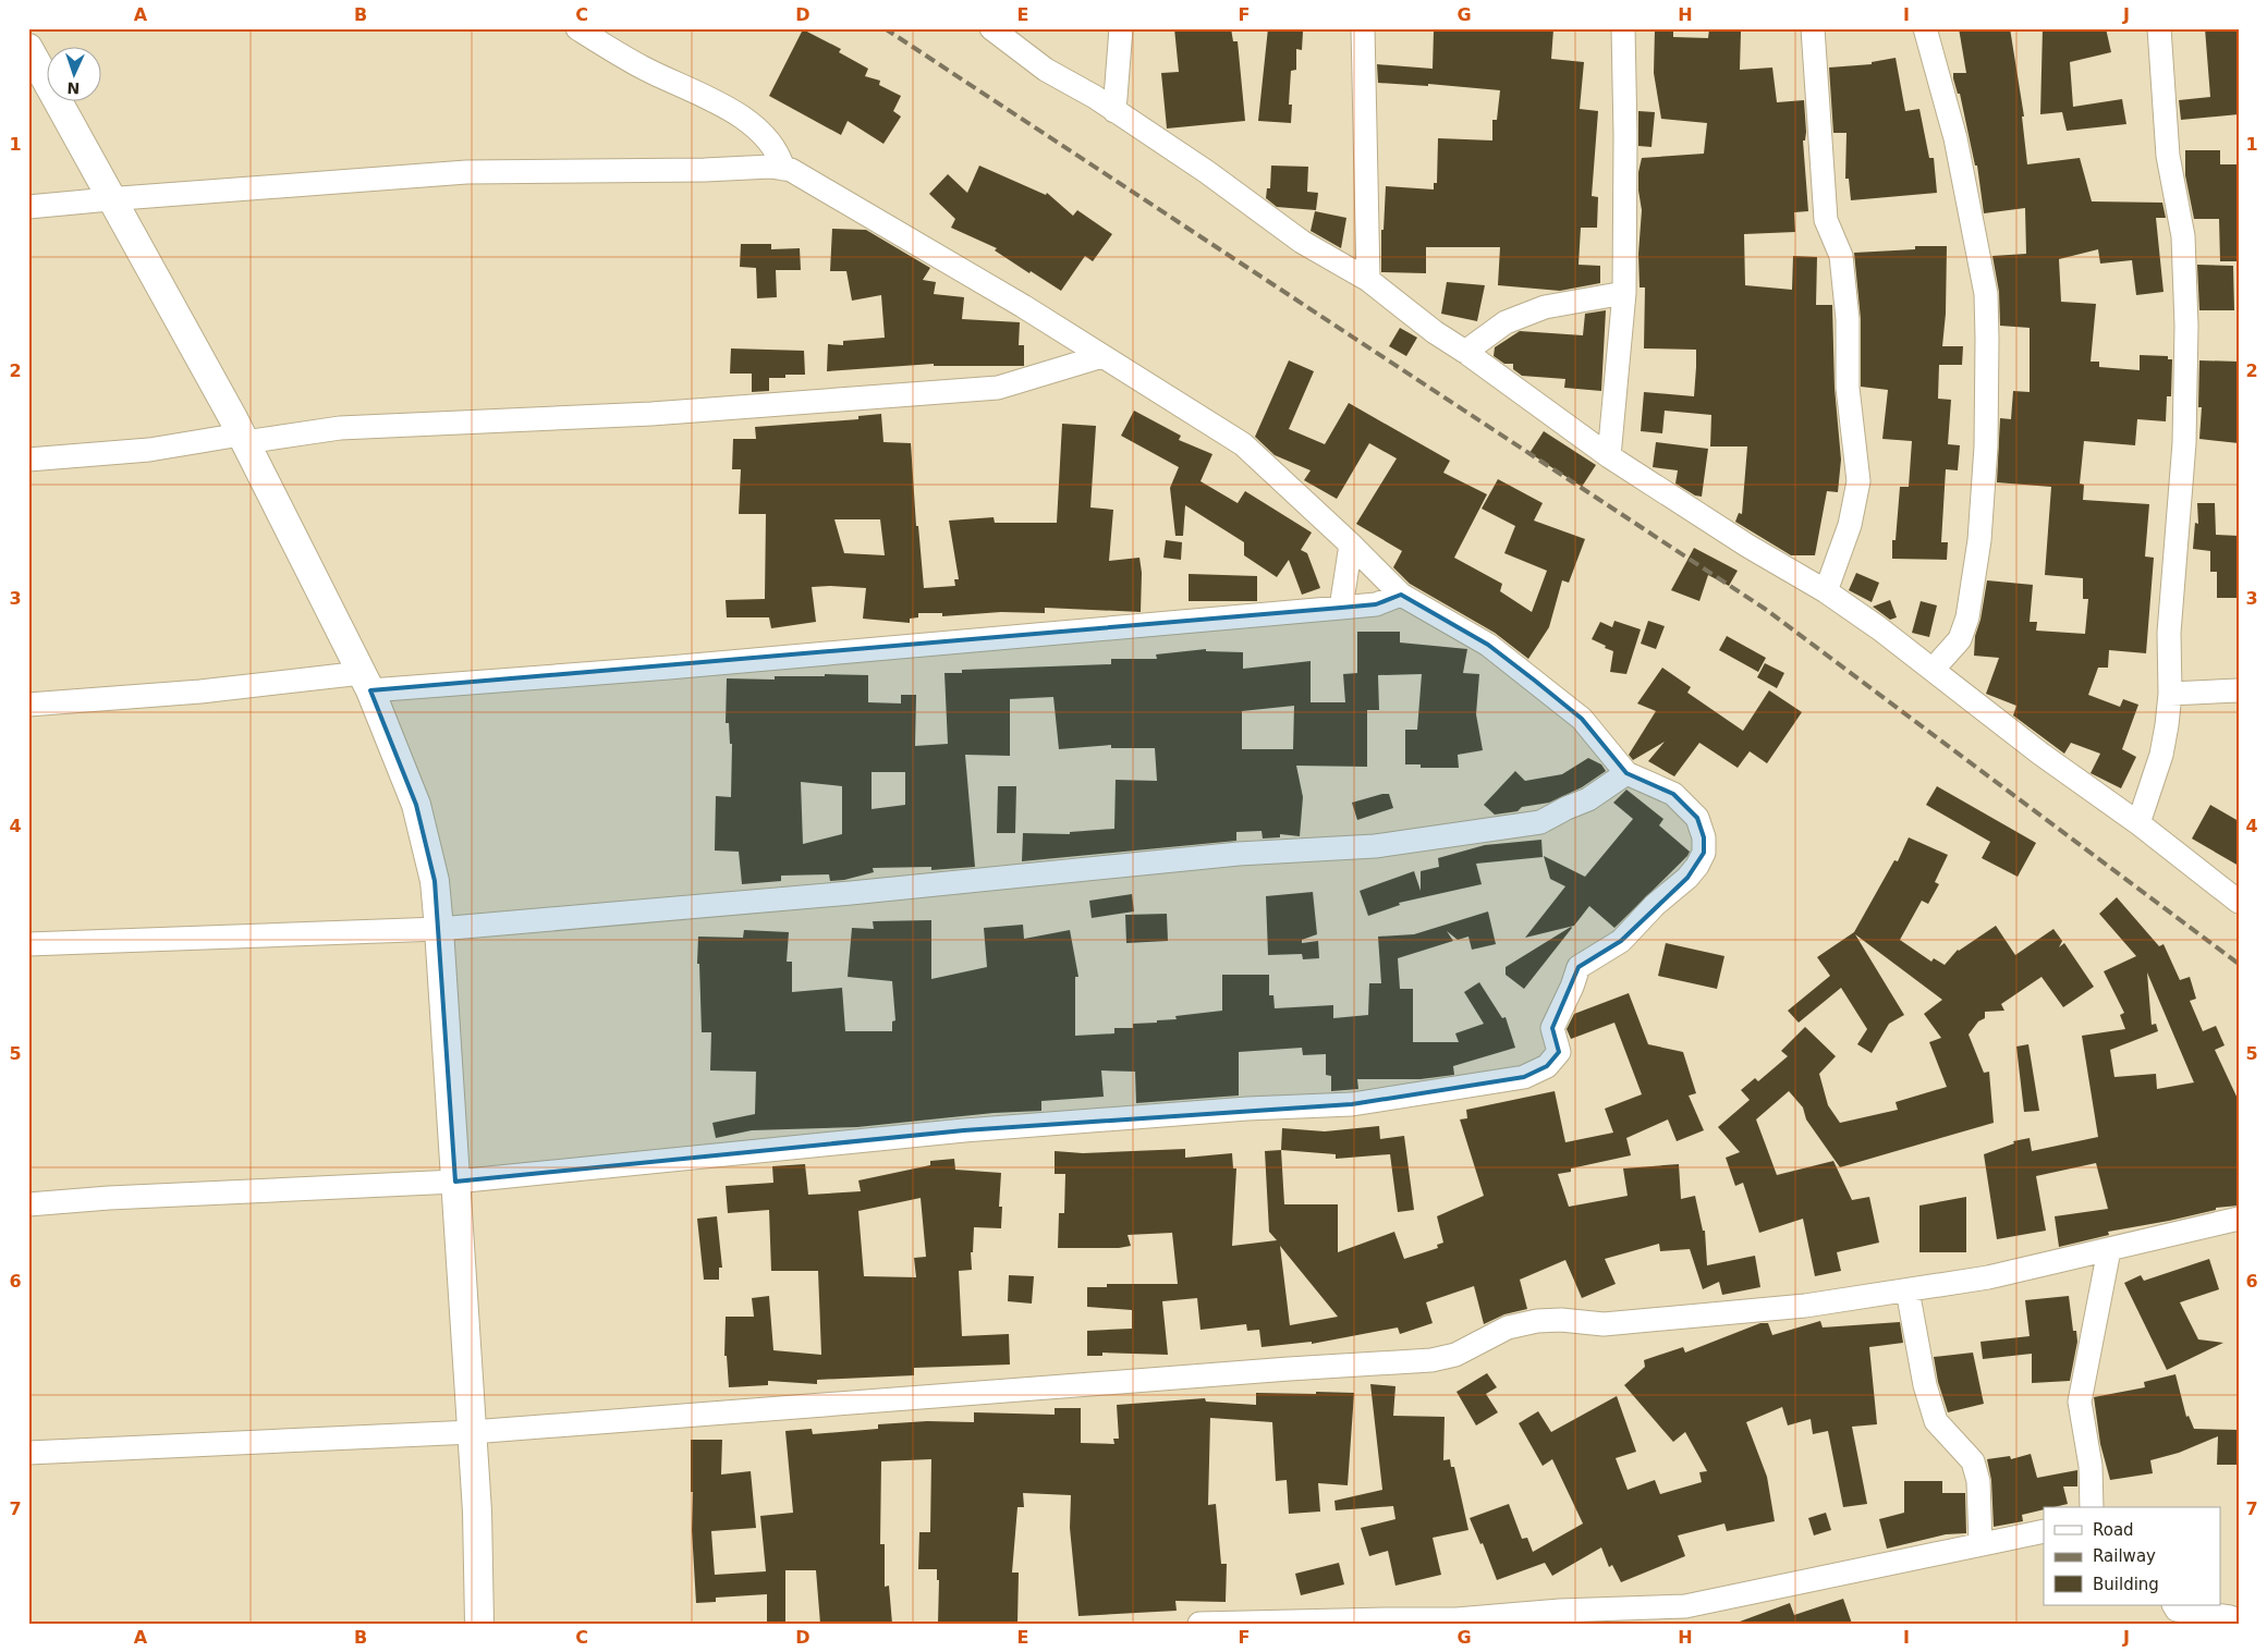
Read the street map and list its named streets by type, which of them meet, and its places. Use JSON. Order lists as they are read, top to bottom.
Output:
{
  "legend": ["Road", "Railway", "Building"],
  "north": "bottom",
  "grid": {
    "columns": [
      "A",
      "B",
      "C",
      "D",
      "E",
      "F",
      "G",
      "H",
      "I",
      "J"
    ],
    "rows": [
      "1",
      "2",
      "3",
      "4",
      "5",
      "6",
      "7"
    ]
  }
}
